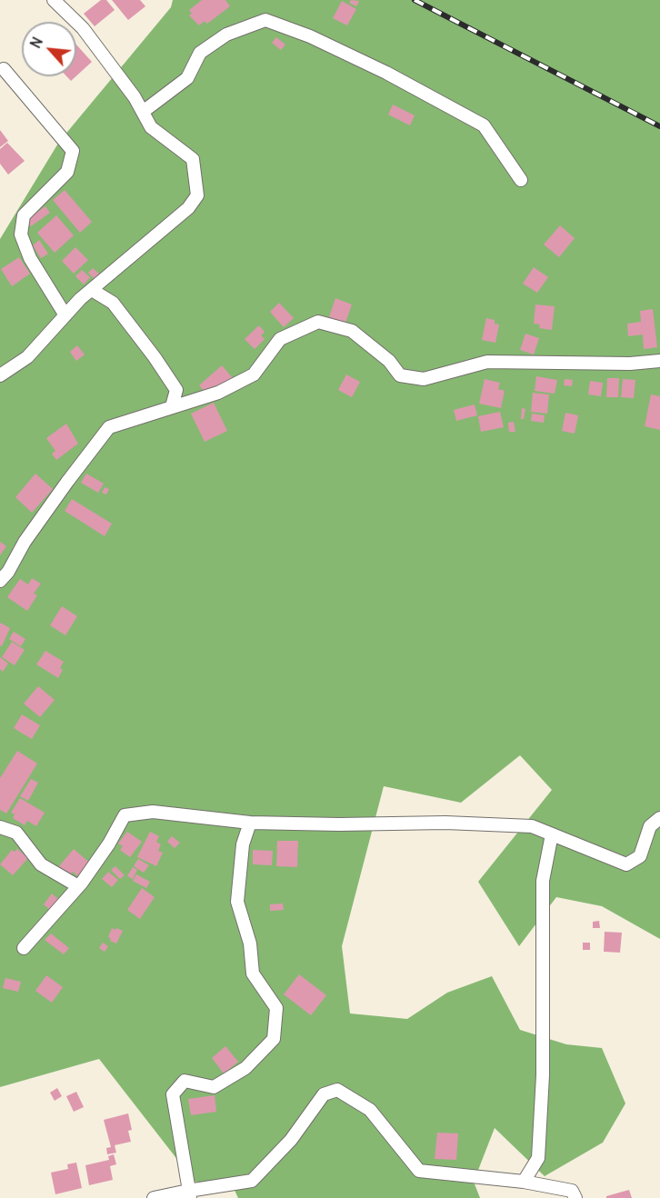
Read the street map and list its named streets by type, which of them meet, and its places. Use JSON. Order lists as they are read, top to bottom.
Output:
{
  "north": "top left"
}
